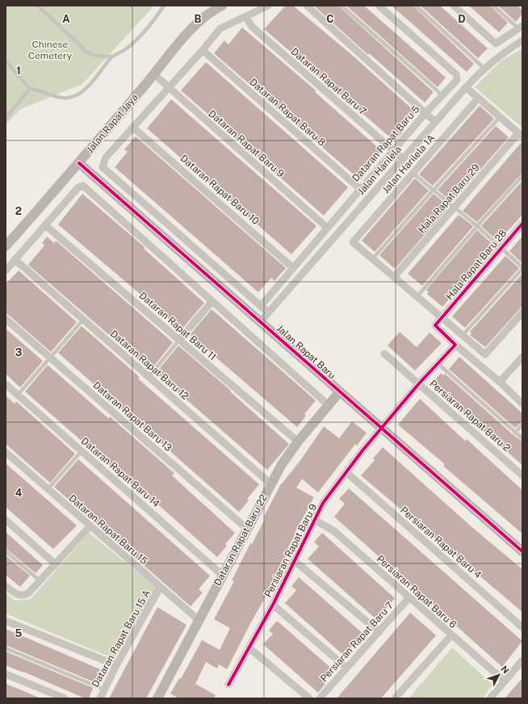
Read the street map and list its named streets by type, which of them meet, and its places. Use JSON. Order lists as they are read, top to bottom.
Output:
{
  "streets": {
    "street": [
      "Dataran Rapat Baru 7",
      "Dataran Rapat Baru 8",
      "Jalan Rapat Jaya",
      "Dataran Rapat Baru 9",
      "Dataran Rapat Baru 5",
      "Jalan Harilela 1A",
      "Jalan Harilela",
      "Dataran Rapat Baru 10",
      "Hala Rapat Baru 29",
      "Hala Rapat Baru 28",
      "Dataran Rapat Baru 11",
      "Jalan Rapat Baru",
      "Dataran Rapat Baru 12",
      "Persiaran Rapat Baru 2",
      "Dataran Rapat Baru 13",
      "Dataran Rapat Baru 14",
      "Dataran Rapat Baru 15",
      "Dataran Rapat Baru 22",
      "Persiaran Rapat Baru 4",
      "Persiaran Rapat Baru 9",
      "Persiaran Rapat Baru 6",
      "Dataran Rapat Baru 15 A",
      "Persiaran Rapat Baru 7"
    ]
  },
  "crossings": [
    ["Dataran Rapat Baru 7", "Jalan Rapat Jaya"],
    ["Dataran Rapat Baru 7", "Dataran Rapat Baru 5"],
    ["Dataran Rapat Baru 7", "Jalan Harilela"],
    ["Dataran Rapat Baru 8", "Jalan Rapat Jaya"],
    ["Dataran Rapat Baru 8", "Dataran Rapat Baru 5"],
    ["Jalan Rapat Jaya", "Dataran Rapat Baru 9"],
    ["Jalan Rapat Jaya", "Dataran Rapat Baru 5"],
    ["Jalan Rapat Jaya", "Dataran Rapat Baru 10"],
    ["Jalan Rapat Jaya", "Jalan Rapat Baru"],
    ["Dataran Rapat Baru 9", "Dataran Rapat Baru 5"],
    ["Dataran Rapat Baru 5", "Dataran Rapat Baru 10"],
    ["Jalan Harilela", "Jalan Rapat Baru"],
    ["Dataran Rapat Baru 11", "Dataran Rapat Baru 22"],
    ["Jalan Rapat Baru", "Dataran Rapat Baru 22"],
    ["Jalan Rapat Baru", "Persiaran Rapat Baru 9"],
    ["Dataran Rapat Baru 12", "Dataran Rapat Baru 22"],
    ["Persiaran Rapat Baru 2", "Persiaran Rapat Baru 9"],
    ["Dataran Rapat Baru 13", "Dataran Rapat Baru 22"],
    ["Dataran Rapat Baru 14", "Dataran Rapat Baru 22"],
    ["Dataran Rapat Baru 15", "Dataran Rapat Baru 22"],
    ["Dataran Rapat Baru 15", "Dataran Rapat Baru 15 A"],
    ["Persiaran Rapat Baru 4", "Persiaran Rapat Baru 9"],
    ["Persiaran Rapat Baru 9", "Persiaran Rapat Baru 6"],
    ["Persiaran Rapat Baru 6", "Persiaran Rapat Baru 7"]
  ],
  "parks": ["Chinese Cemetery"],
  "north": "top right",
  "grid": {
    "columns": [
      "A",
      "B",
      "C",
      "D"
    ],
    "rows": [
      "1",
      "2",
      "3",
      "4",
      "5"
    ]
  }
}
